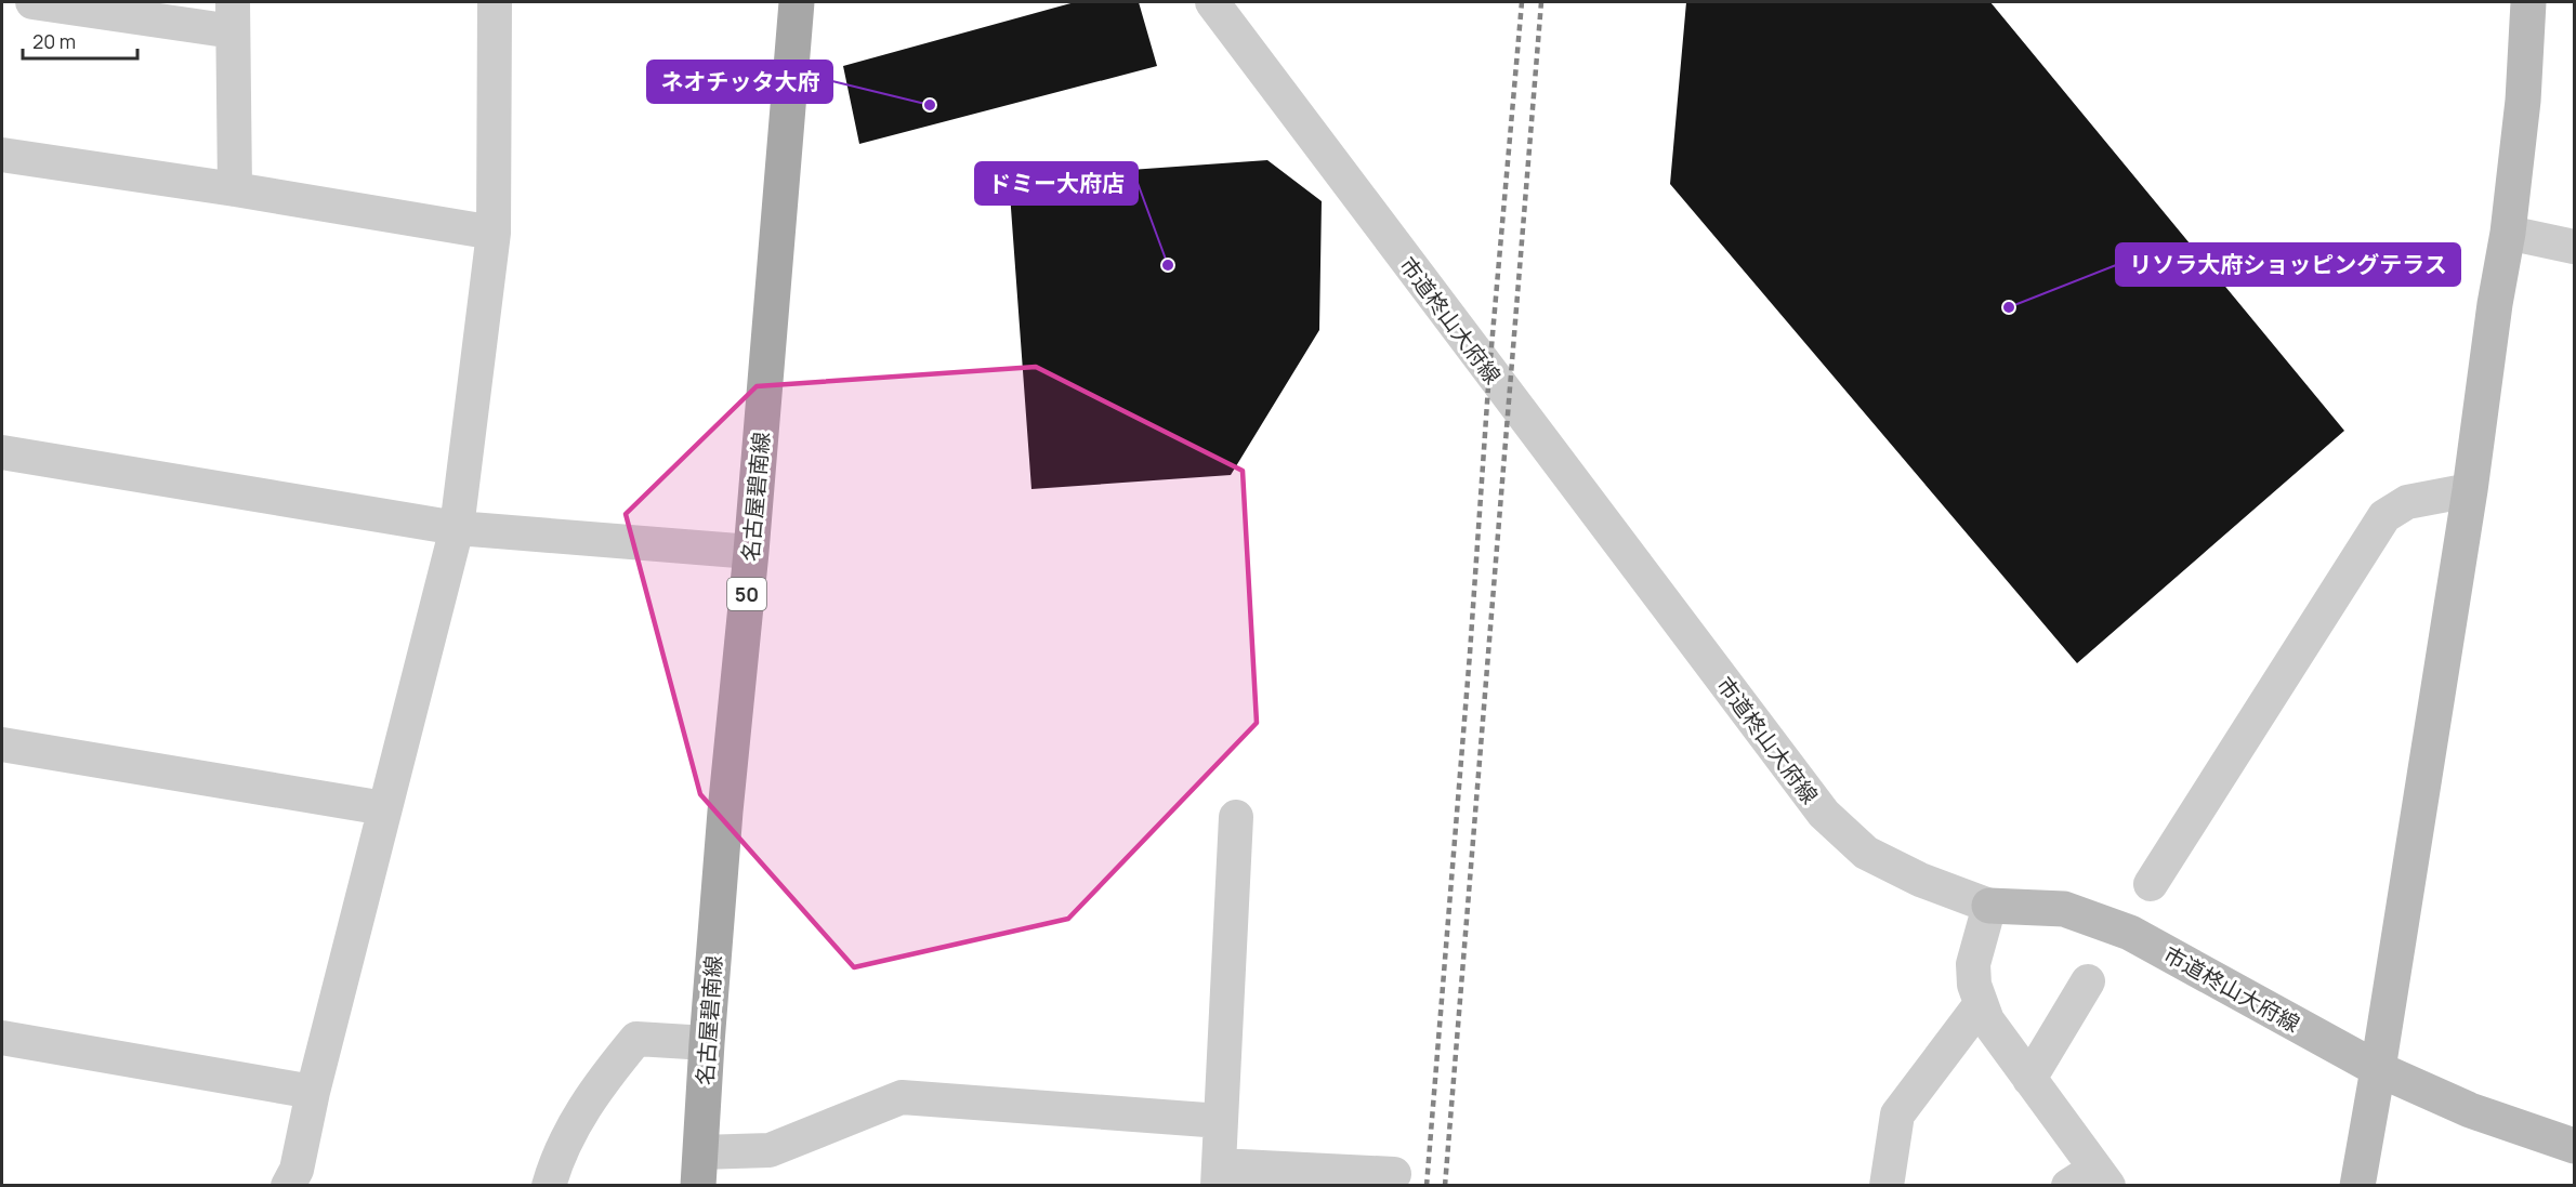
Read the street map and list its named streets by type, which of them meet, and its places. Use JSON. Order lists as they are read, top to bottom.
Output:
{
  "streets": {
    "main road": ["名古屋碧南線", "50"],
    "street": ["市道柊山大府線"]
  },
  "places": ["ネオチッタ大府", "ドミー大府店", "リソラ大府ショッピングテラス"],
  "scale_bar": "20 m"
}
